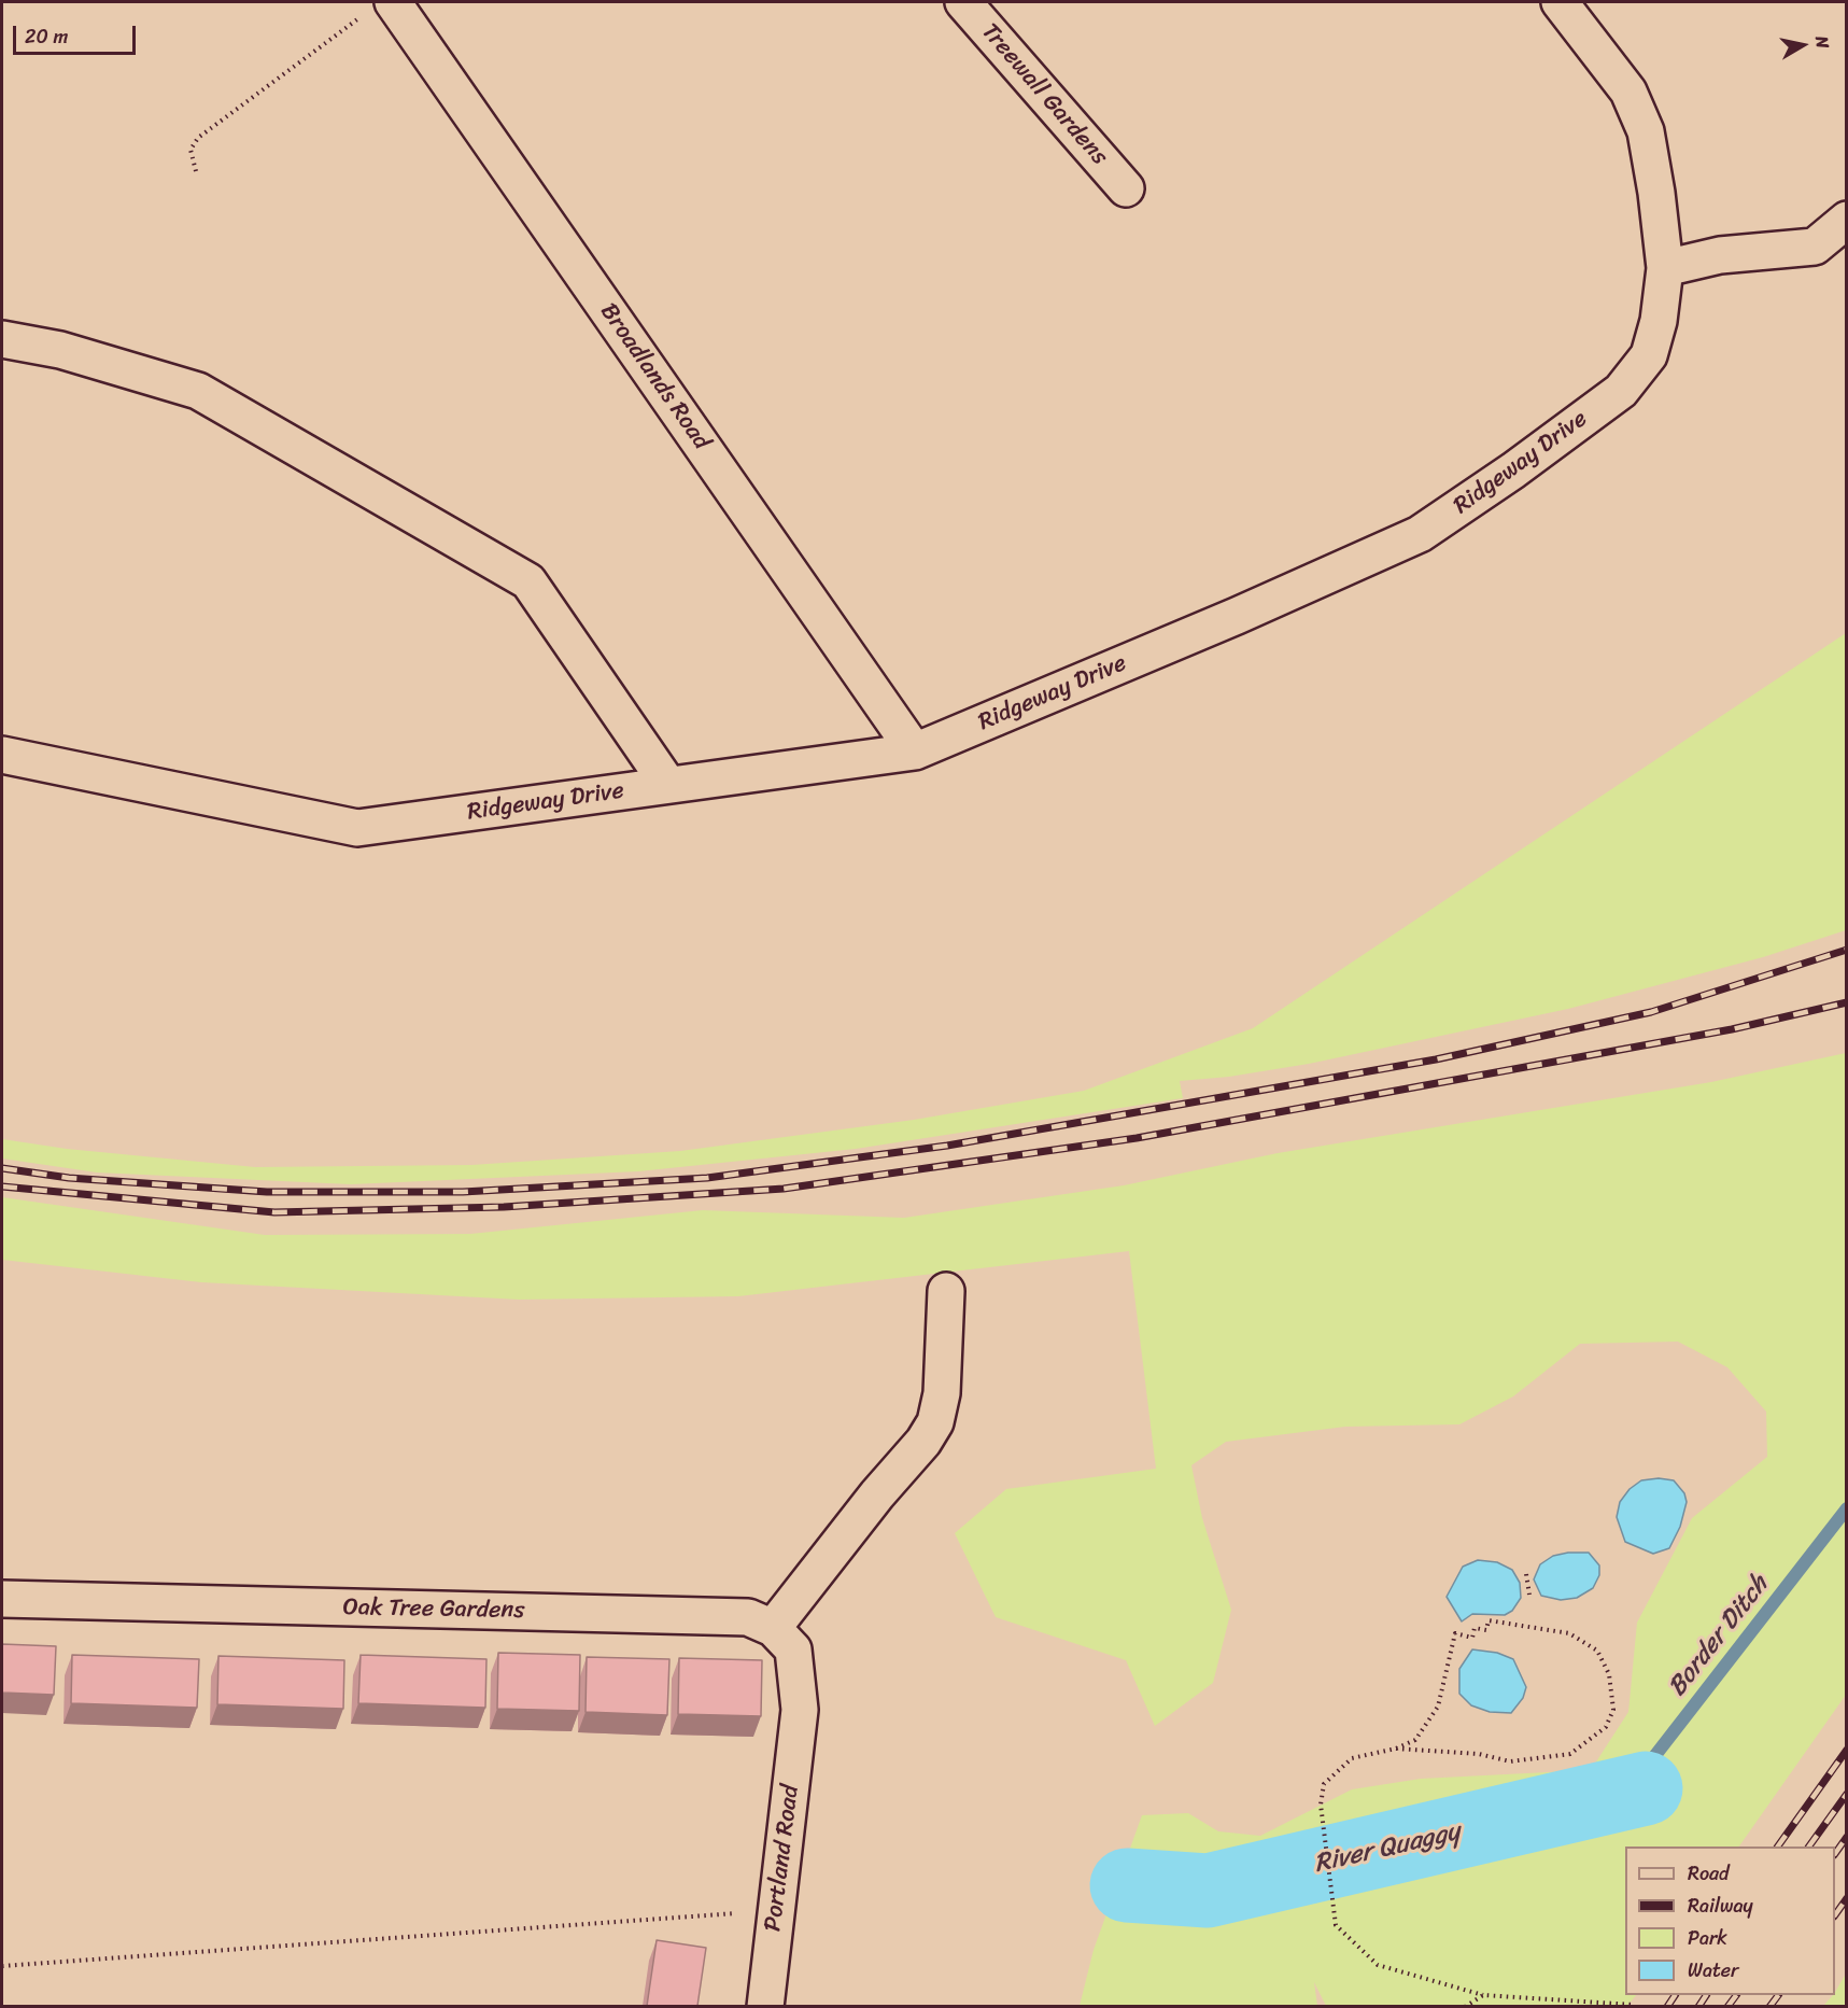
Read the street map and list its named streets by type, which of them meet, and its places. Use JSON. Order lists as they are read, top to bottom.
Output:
{
  "streets": {
    "street": [
      "Treewall Gardens",
      "Broadlands Road",
      "Ridgeway Drive",
      "Oak Tree Gardens",
      "Portland Road"
    ]
  },
  "crossings": [
    ["Broadlands Road", "Ridgeway Drive"],
    ["Oak Tree Gardens", "Portland Road"]
  ],
  "water": ["Border Ditch", "River Quaggy"],
  "legend": [
    "Road",
    "Railway",
    "Park",
    "Water"
  ],
  "scale_bar": "20 m",
  "north": "right"
}
